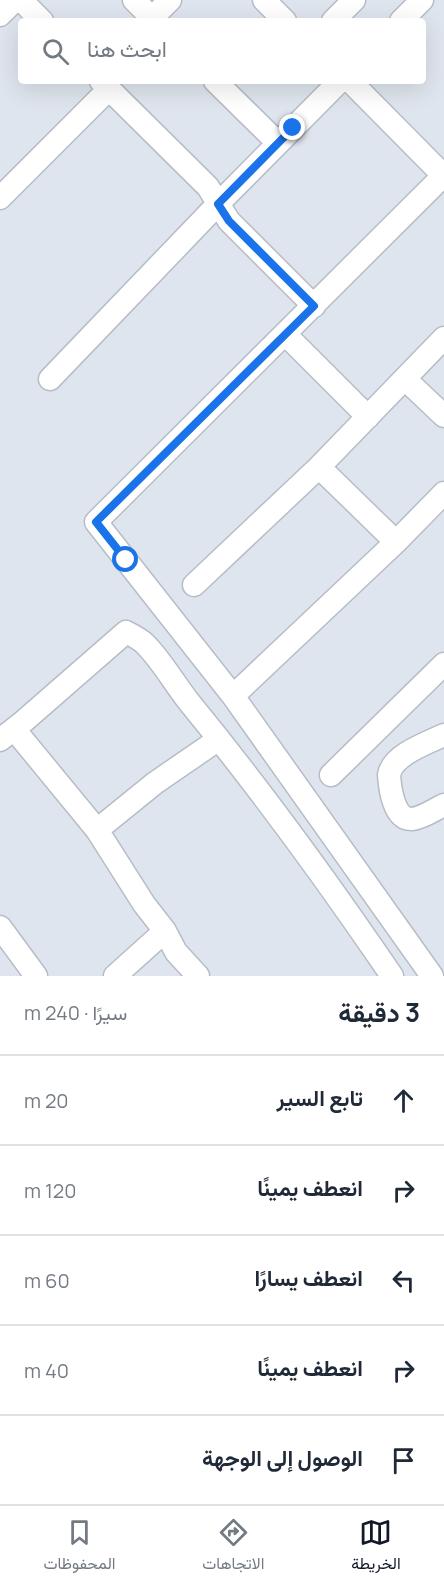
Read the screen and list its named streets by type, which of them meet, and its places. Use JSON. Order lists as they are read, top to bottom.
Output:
{
  "page": {
    "search": "ابحث هنا",
    "heading": ["3 دقيقة", "سيرًا · 240 m"],
    "list": [
      ["تابع السير", "20 m"],
      ["انعطف يمينًا", "120 m"],
      ["انعطف يسارًا", "60 m"],
      ["انعطف يمينًا", "40 m"],
      "الوصول إلى الوجهة"
    ],
    "nav": ["الخريطة", "الاتجاهات", "المحفوظات"]
  }
}
